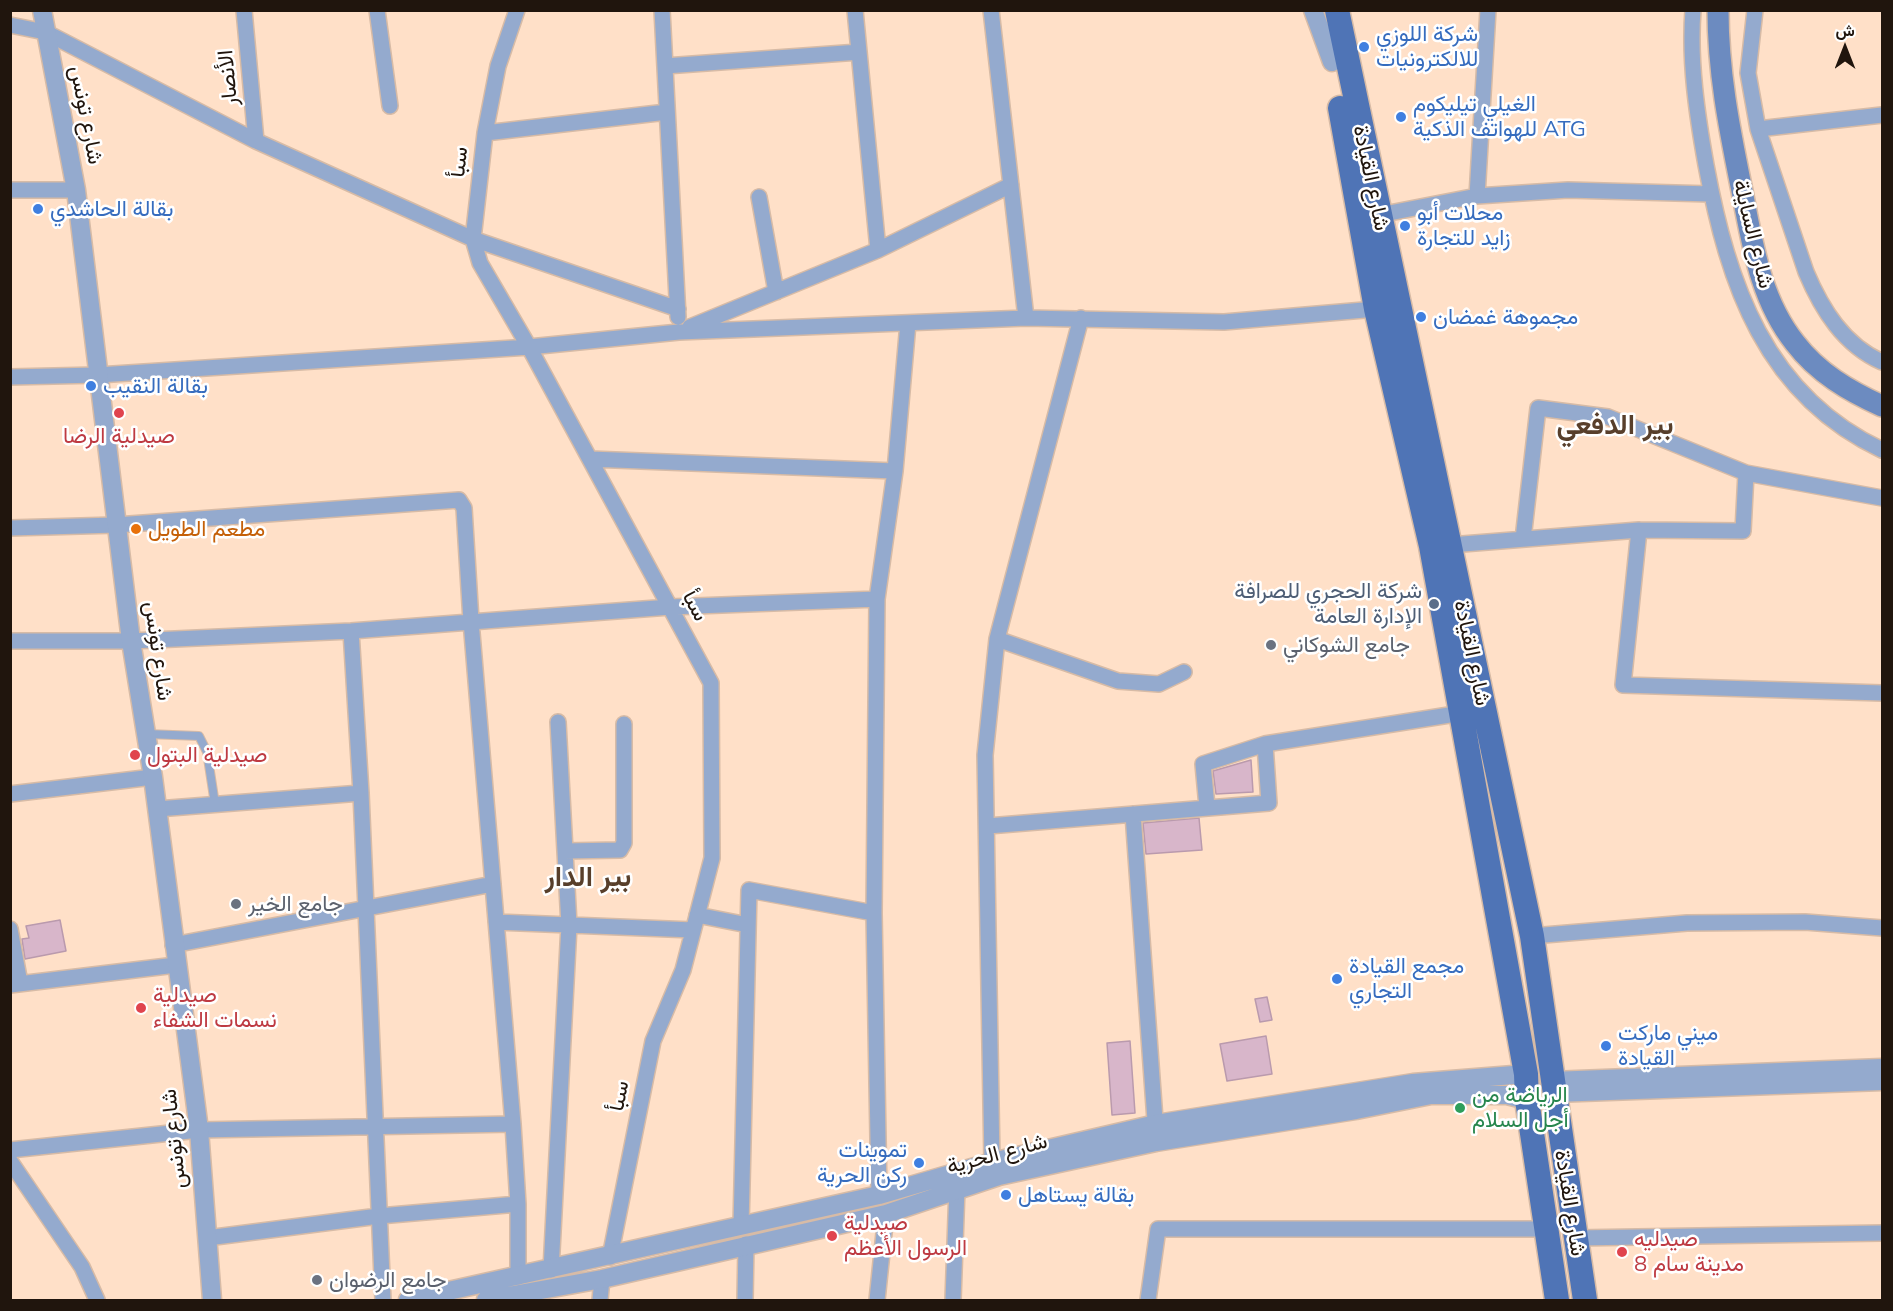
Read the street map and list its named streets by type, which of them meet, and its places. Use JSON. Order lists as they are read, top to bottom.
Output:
{
  "streets": {
    "main road": ["شارع القيادة", "شارع السايلة"],
    "street": [
      "الأنصار",
      "شارع تونس",
      "سبأ",
      "شارع الحرية"
    ]
  },
  "crossings": [
    ["شارع القيادة", "شارع الحرية"]
  ],
  "districts": ["بير الدفعي", "بير الدار"],
  "places": [
    "شركة اللوزي للالكترونيات",
    "الغيلي تيليكوم للهواتف الذكية ATG",
    "بقالة الحاشدي",
    "محلات أبو زايد للتجارة",
    "مجموهة غمضان",
    "بقالة النقيب",
    "صيدلية الرضا",
    "مطعم الطويل",
    "شركة الحجري للصرافة الإدارة العامة",
    "جامع الشوكاني",
    "صيدلية البتول",
    "جامع الخير",
    "مجمع القيادة التجاري",
    "صيدلية نسمات الشفاء",
    "ميني ماركت القيادة",
    "الرياضة من أجل السلام",
    "تموينات ركن الحرية",
    "بقالة يستاهل",
    "صيدلية الرسول الأعظم",
    "صيدليه مدينة سام 8",
    "جامع الرضوان"
  ],
  "north": "top"
}
